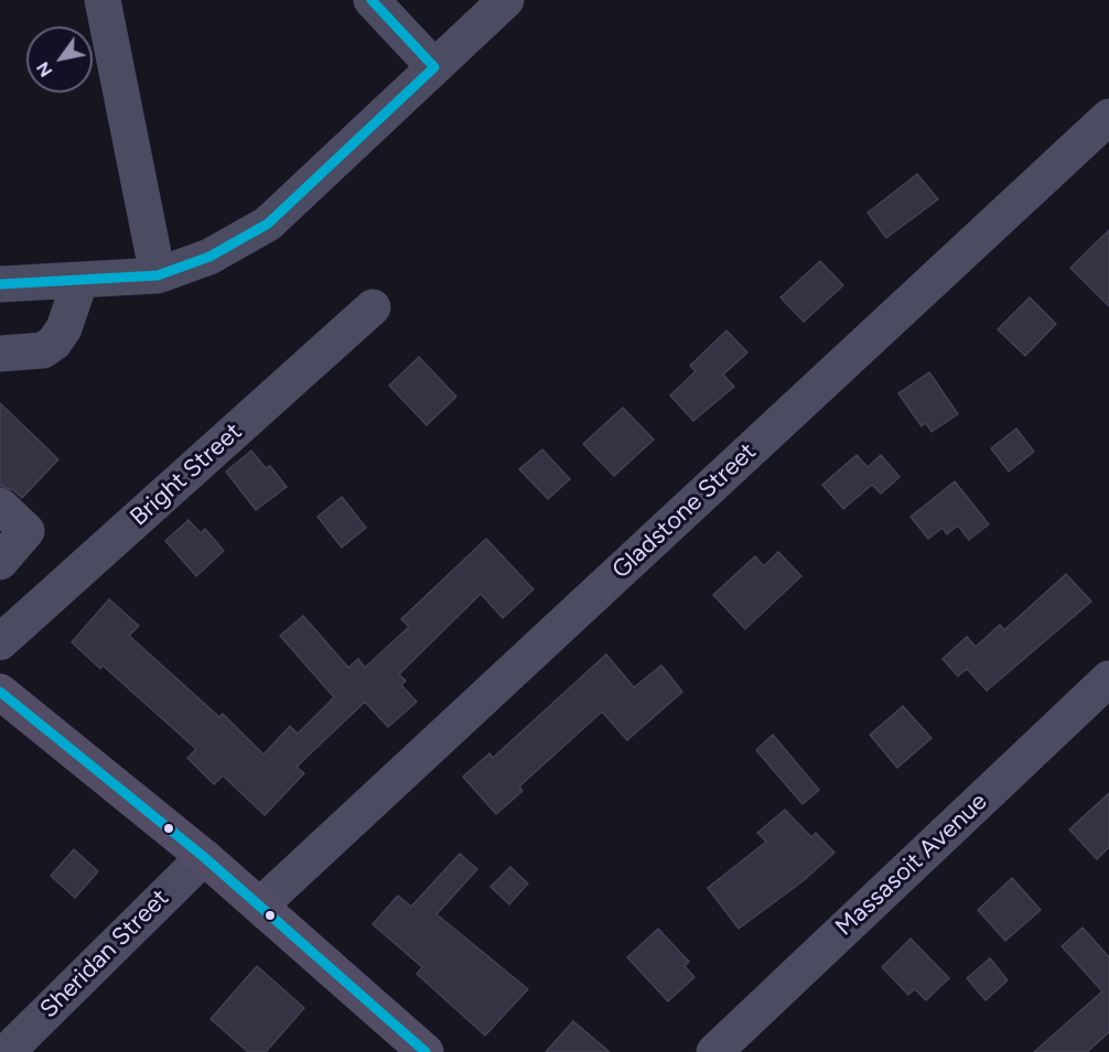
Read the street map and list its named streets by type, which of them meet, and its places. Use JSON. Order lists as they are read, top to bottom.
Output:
{
  "streets": {
    "street": [
      "Bright Street",
      "Gladstone Street",
      "Massasoit Avenue",
      "Sheridan Street"
    ]
  },
  "north": "bottom left"
}
